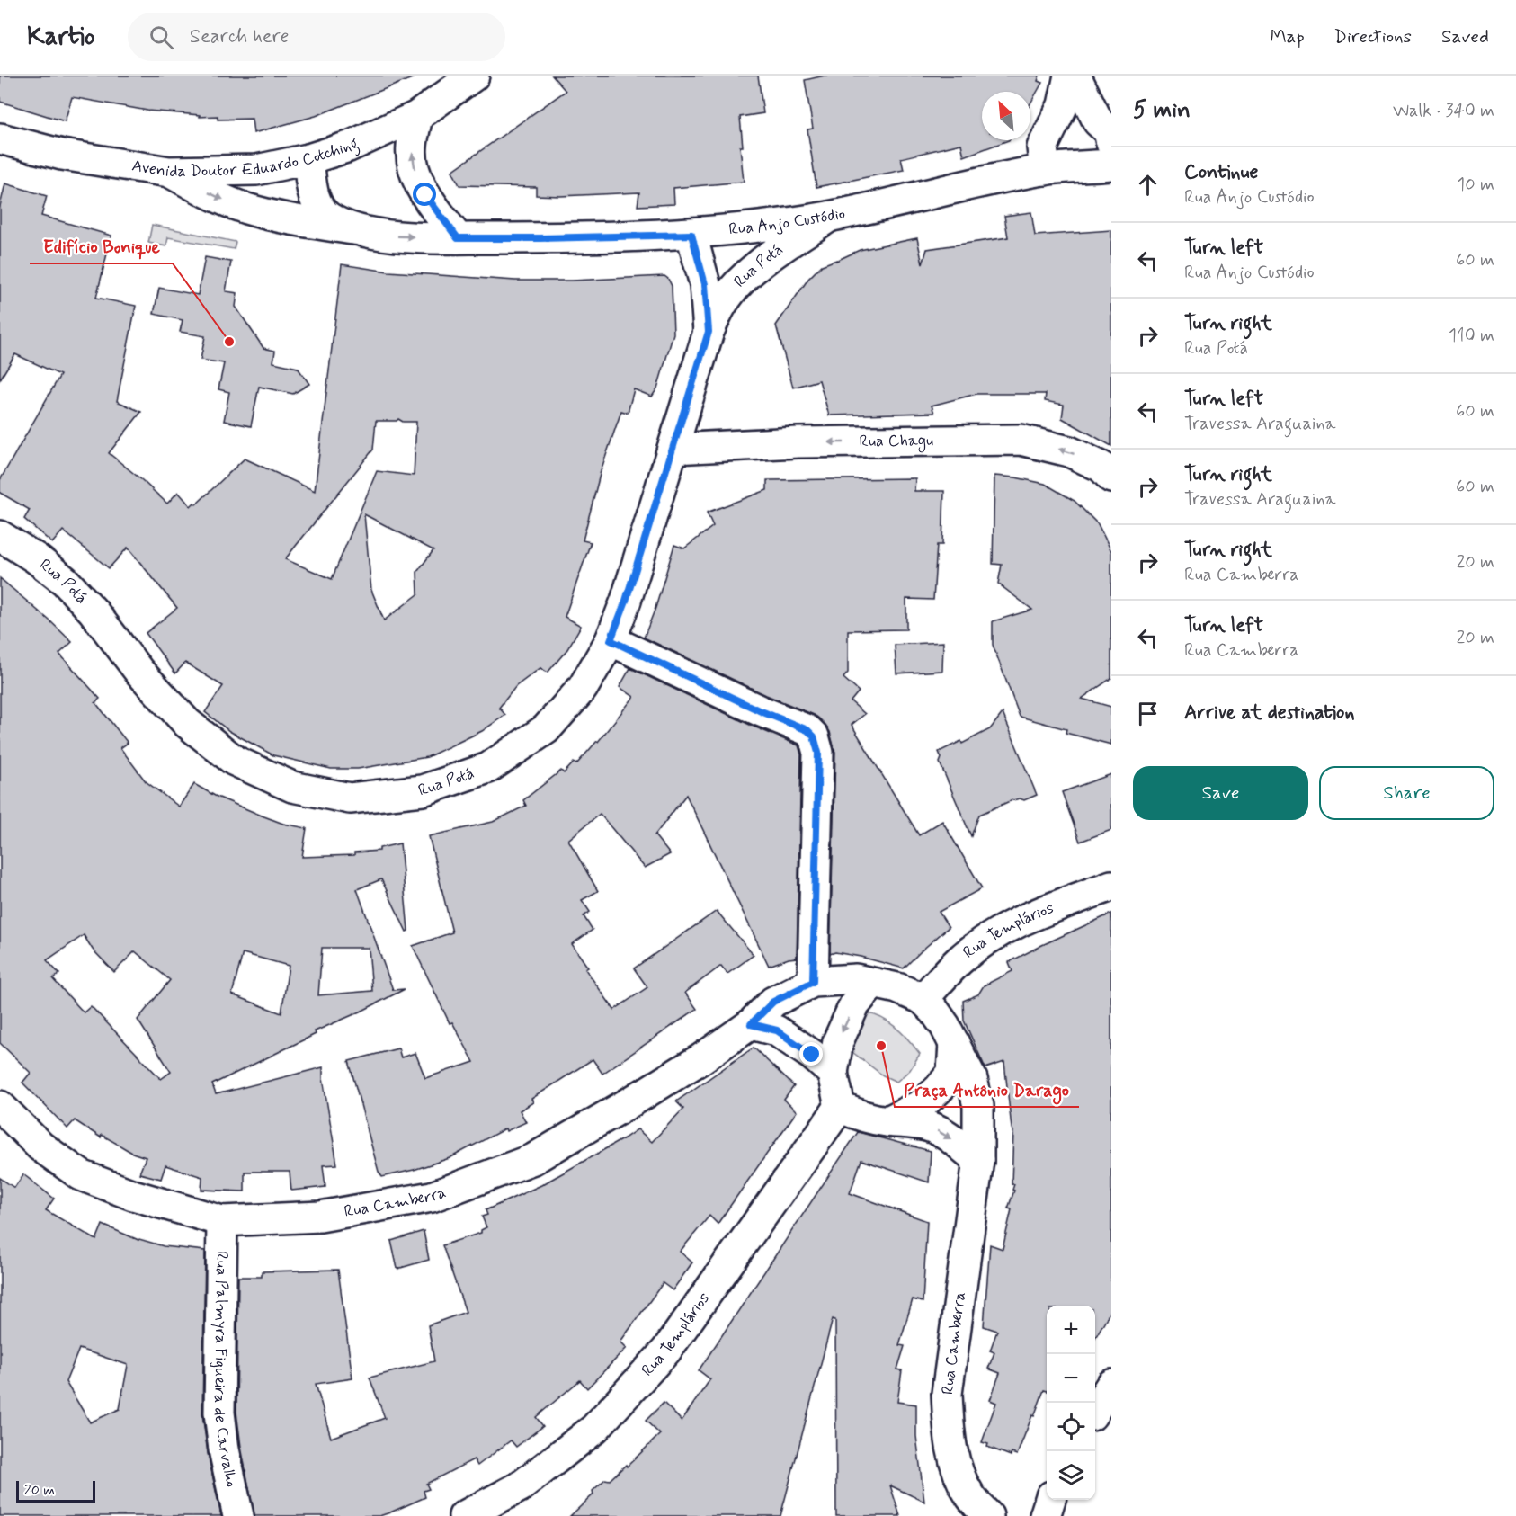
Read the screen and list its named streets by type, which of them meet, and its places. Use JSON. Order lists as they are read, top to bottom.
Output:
{
  "streets": {
    "street": [
      "Avenida Doutor Eduardo Cotching",
      "Rua Anjo Custódio",
      "Rua Potá",
      "Rua Chagu",
      "Rua Templários",
      "Rua Camberra",
      "Rua Palmyra Figueira de Carvalho"
    ]
  },
  "crossings": [
    ["Avenida Doutor Eduardo Cotching", "Rua Anjo Custódio"],
    ["Rua Anjo Custódio", "Rua Potá"],
    ["Rua Potá", "Rua Chagu"],
    ["Rua Templários", "Rua Camberra"],
    ["Rua Camberra", "Rua Palmyra Figueira de Carvalho"]
  ],
  "one_way": ["Rua Chagu"],
  "places": ["Edifício Bonique", "Praça Antônio Darago"],
  "scale_bar": "20 m",
  "north": "top left",
  "page": {
    "header": "Kartio",
    "search": "Search here",
    "nav": ["Map", "Directions", "Saved"],
    "heading": ["5 min", "Walk · 340 m"],
    "list": [
      ["Continue", "Rua Anjo Custódio", "10 m"],
      ["Turn left", "Rua Anjo Custódio", "60 m"],
      ["Turn right", "Rua Potá", "110 m"],
      ["Turn left", "Travessa Araguaina", "60 m"],
      ["Turn right", "Travessa Araguaina", "60 m"],
      ["Turn right", "Rua Camberra", "20 m"],
      ["Turn left", "Rua Camberra", "20 m"],
      "Arrive at destination"
    ],
    "buttons": ["Save", "Share"],
    "map_buttons": ["+", "−"],
    "scale": "20 m"
  }
}
